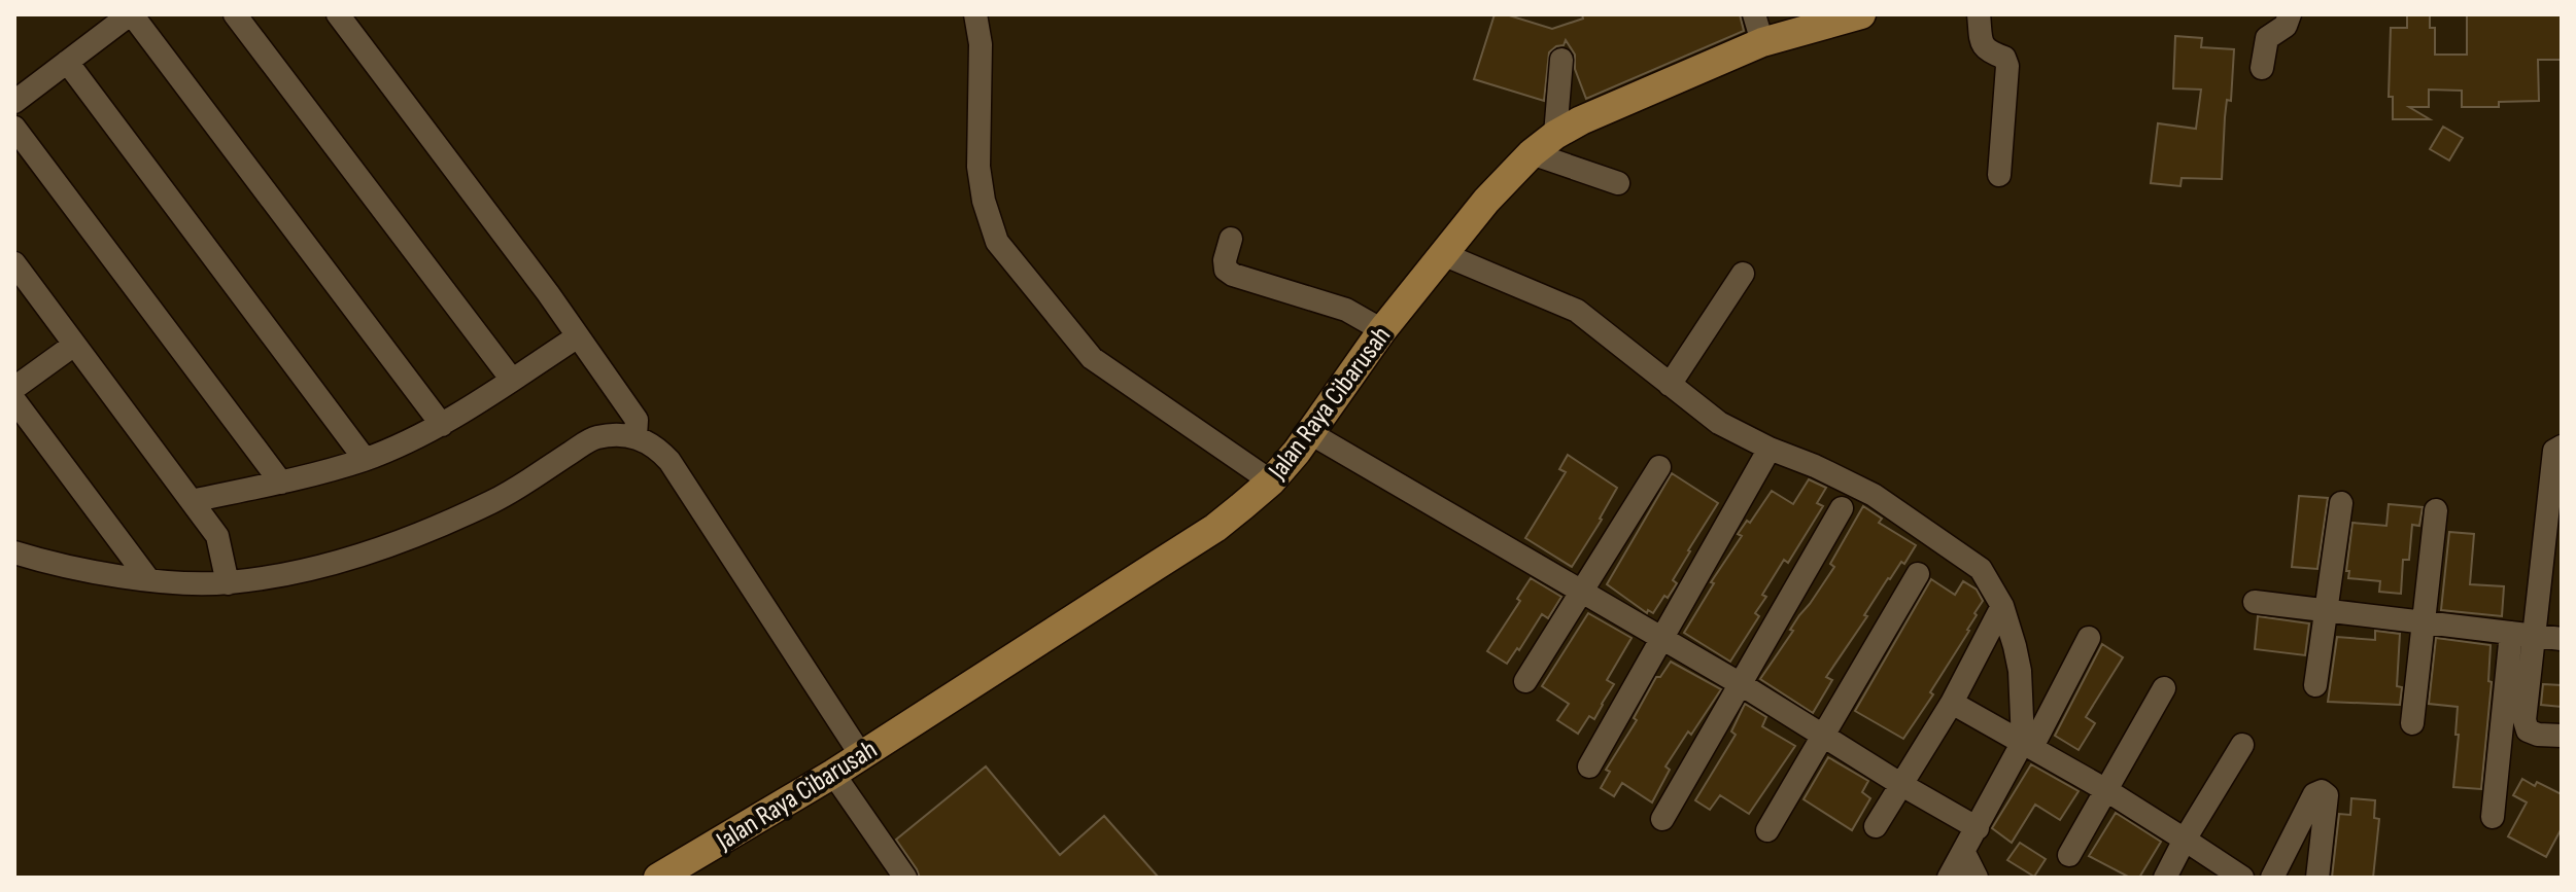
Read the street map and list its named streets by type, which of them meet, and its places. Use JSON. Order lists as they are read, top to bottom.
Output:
{
  "streets": {
    "main road": ["Jalan Raya Cibarusah"]
  }
}
